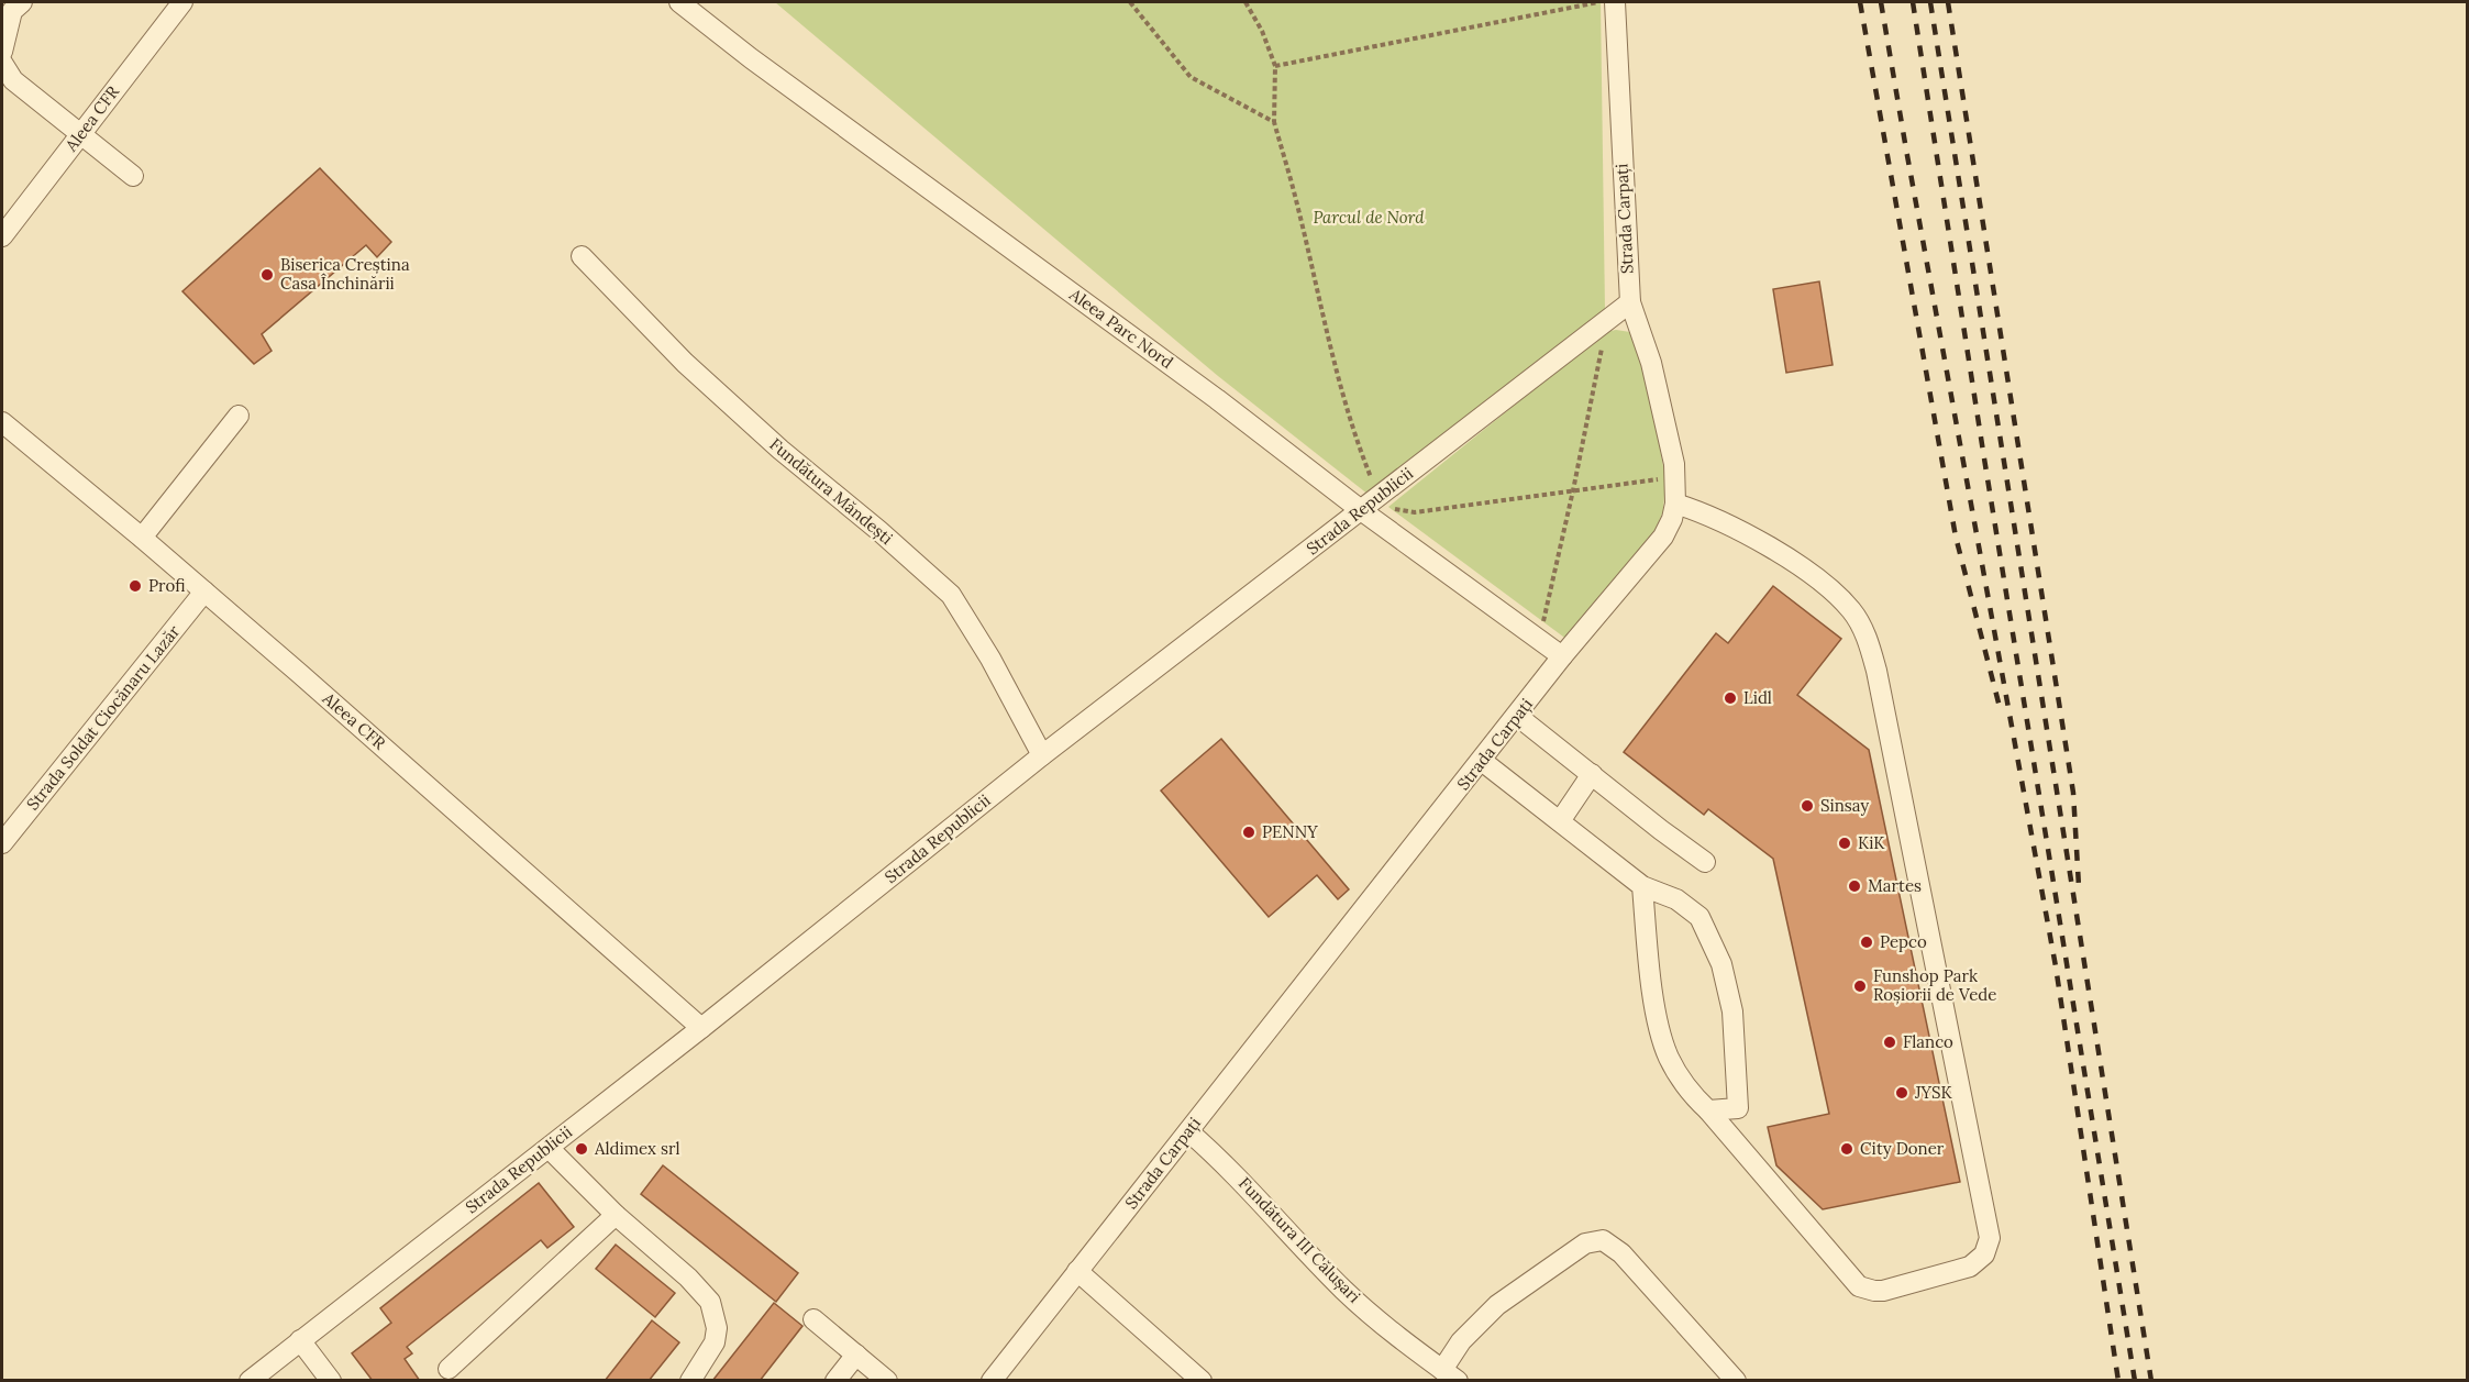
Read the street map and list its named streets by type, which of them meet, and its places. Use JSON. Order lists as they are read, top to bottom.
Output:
{
  "streets": {
    "street": [
      "Aleea CFR",
      "Strada Carpați",
      "Aleea Parc Nord",
      "Fundătura Măndești",
      "Strada Republicii",
      "Strada Soldat Ciocănaru Lazăr",
      "Fundătura III Călușari"
    ]
  },
  "crossings": [
    ["Aleea CFR", "Strada Republicii"],
    ["Aleea CFR", "Strada Soldat Ciocănaru Lazăr"],
    ["Strada Carpați", "Aleea Parc Nord"],
    ["Strada Carpați", "Strada Republicii"],
    ["Strada Carpați", "Fundătura III Călușari"],
    ["Aleea Parc Nord", "Strada Republicii"],
    ["Fundătura Măndești", "Strada Republicii"]
  ],
  "parks": ["Parcul de Nord"],
  "places": [
    "Biserica Creștina Casa Închinării",
    "Profi",
    "Lidl",
    "Sinsay",
    "PENNY",
    "KiK",
    "Martes",
    "Pepco",
    "Funshop Park Roșiorii de Vede",
    "Flanco",
    "JYSK",
    "Aldimex srl",
    "City Doner"
  ]
}
